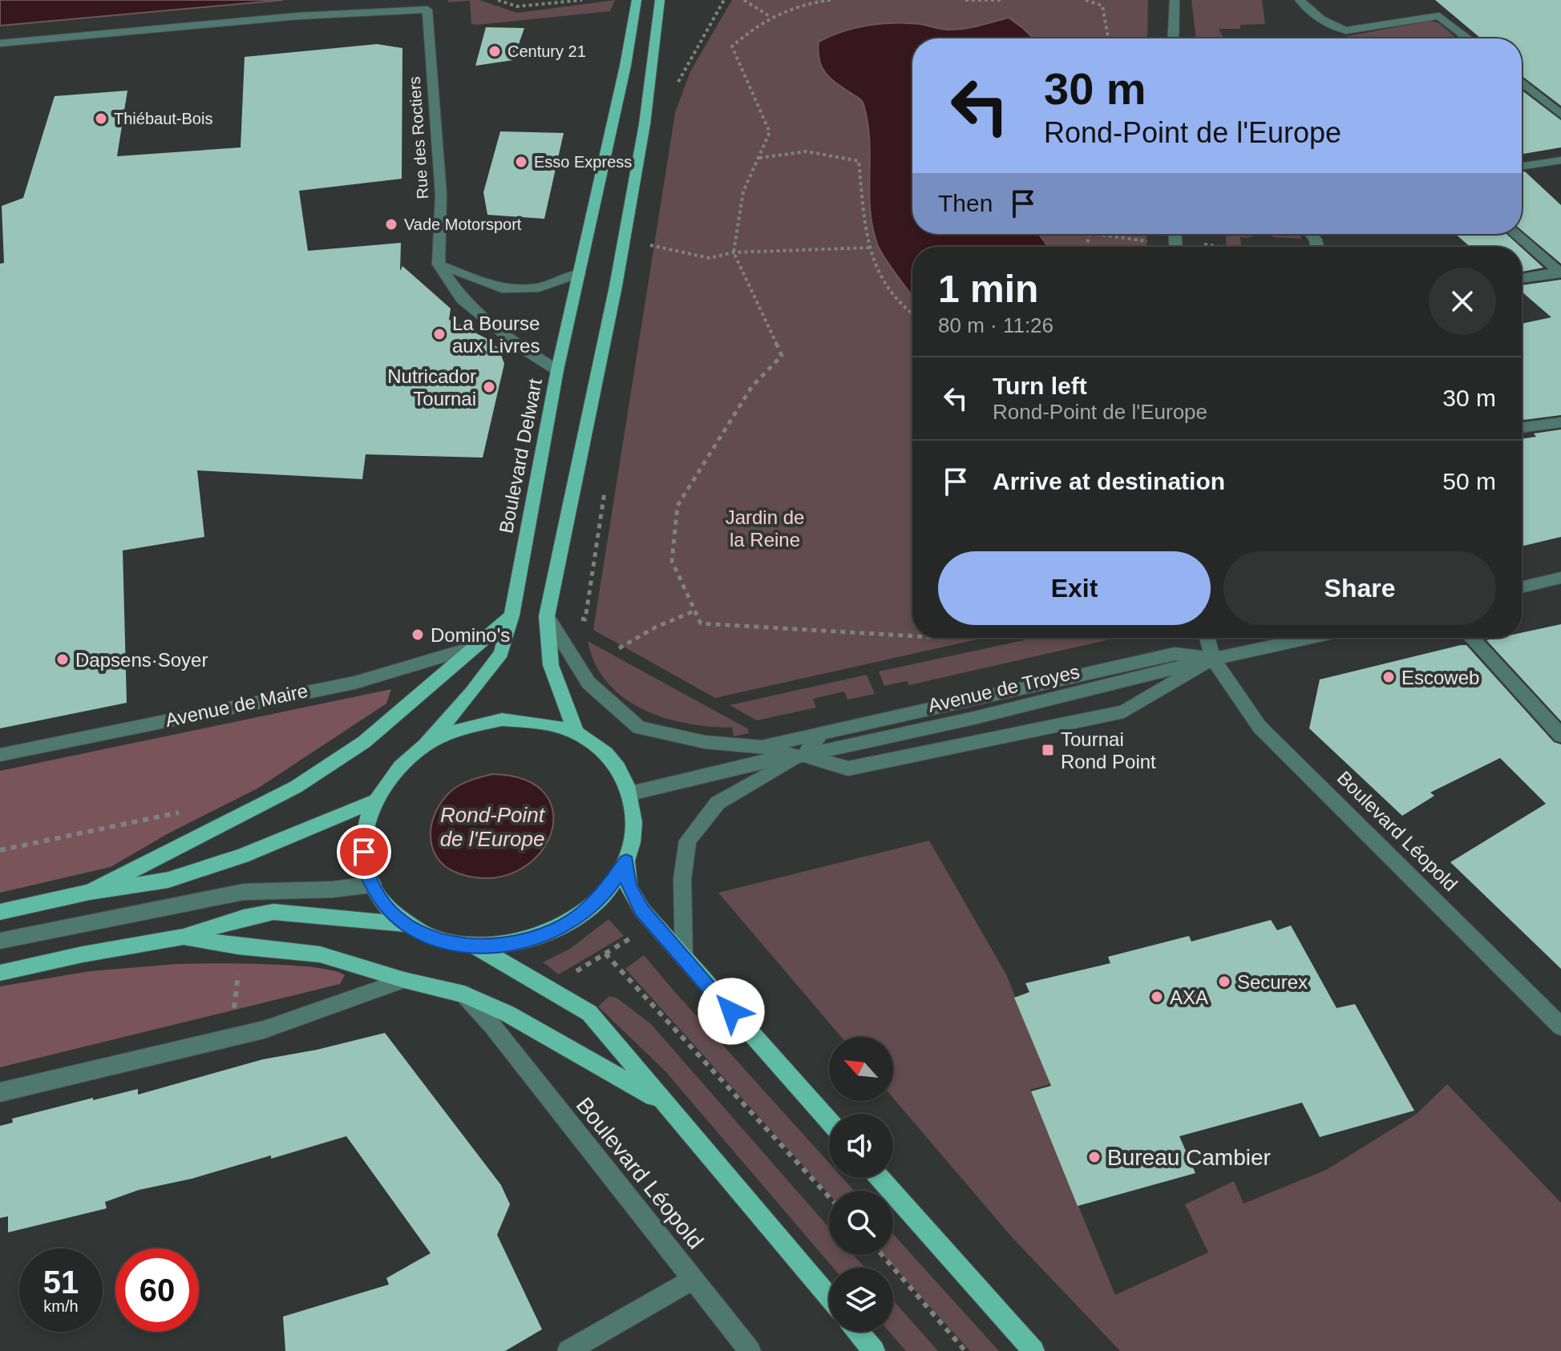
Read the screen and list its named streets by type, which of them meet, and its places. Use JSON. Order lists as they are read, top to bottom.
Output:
{
  "streets": {
    "main road": ["Boulevard Delwart"],
    "street": [
      "Rue des Roctiers",
      "Avenue de Troyes",
      "Avenue de Maire",
      "Boulevard Léopold"
    ]
  },
  "crossings": [
    ["Avenue de Troyes", "Boulevard Léopold"]
  ],
  "water": ["Rond-Point de l'Europe"],
  "parks": ["Jardin de la Reine"],
  "places": {
    "other": [
      "Century 21",
      "Thiébaut-Bois",
      "Esso Express",
      "Vade Motorsport",
      "La Bourse aux Livres",
      "Nutricador Tournai",
      "Domino's",
      "Dapsens·Soyer",
      "Escoweb",
      "Securex",
      "AXA",
      "Bureau Cambier"
    ],
    "transit": ["Tournai Rond Point"]
  },
  "north": "top left",
  "page": {
    "turn": ["30 m", "Rond-Point de l'Europe"],
    "then": "Then",
    "heading": ["1 min", "80 m · 11:26"],
    "list": [
      {
        "name": "Turn left",
        "note": "Rond-Point de l'Europe",
        "value": "30 m"
      },
      {
        "name": "Arrive at destination",
        "value": "50 m"
      }
    ],
    "buttons": ["Exit", "Share"],
    "speed": "51 km/h",
    "limit": "60"
  }
}
